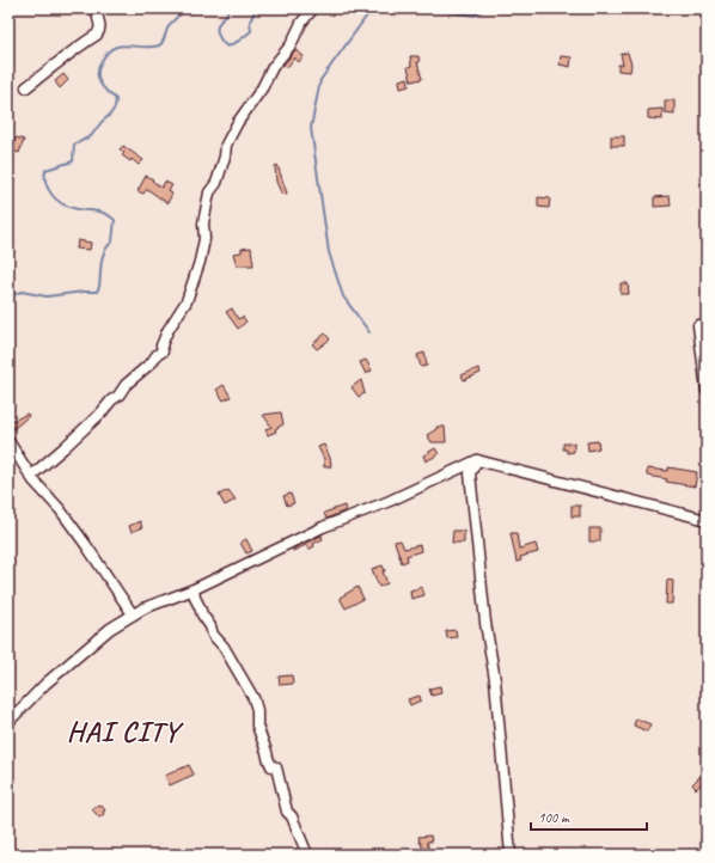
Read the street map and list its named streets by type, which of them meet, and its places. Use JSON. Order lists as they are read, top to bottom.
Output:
{
  "districts": ["HAI CITY"],
  "scale_bar": "100 m"
}
